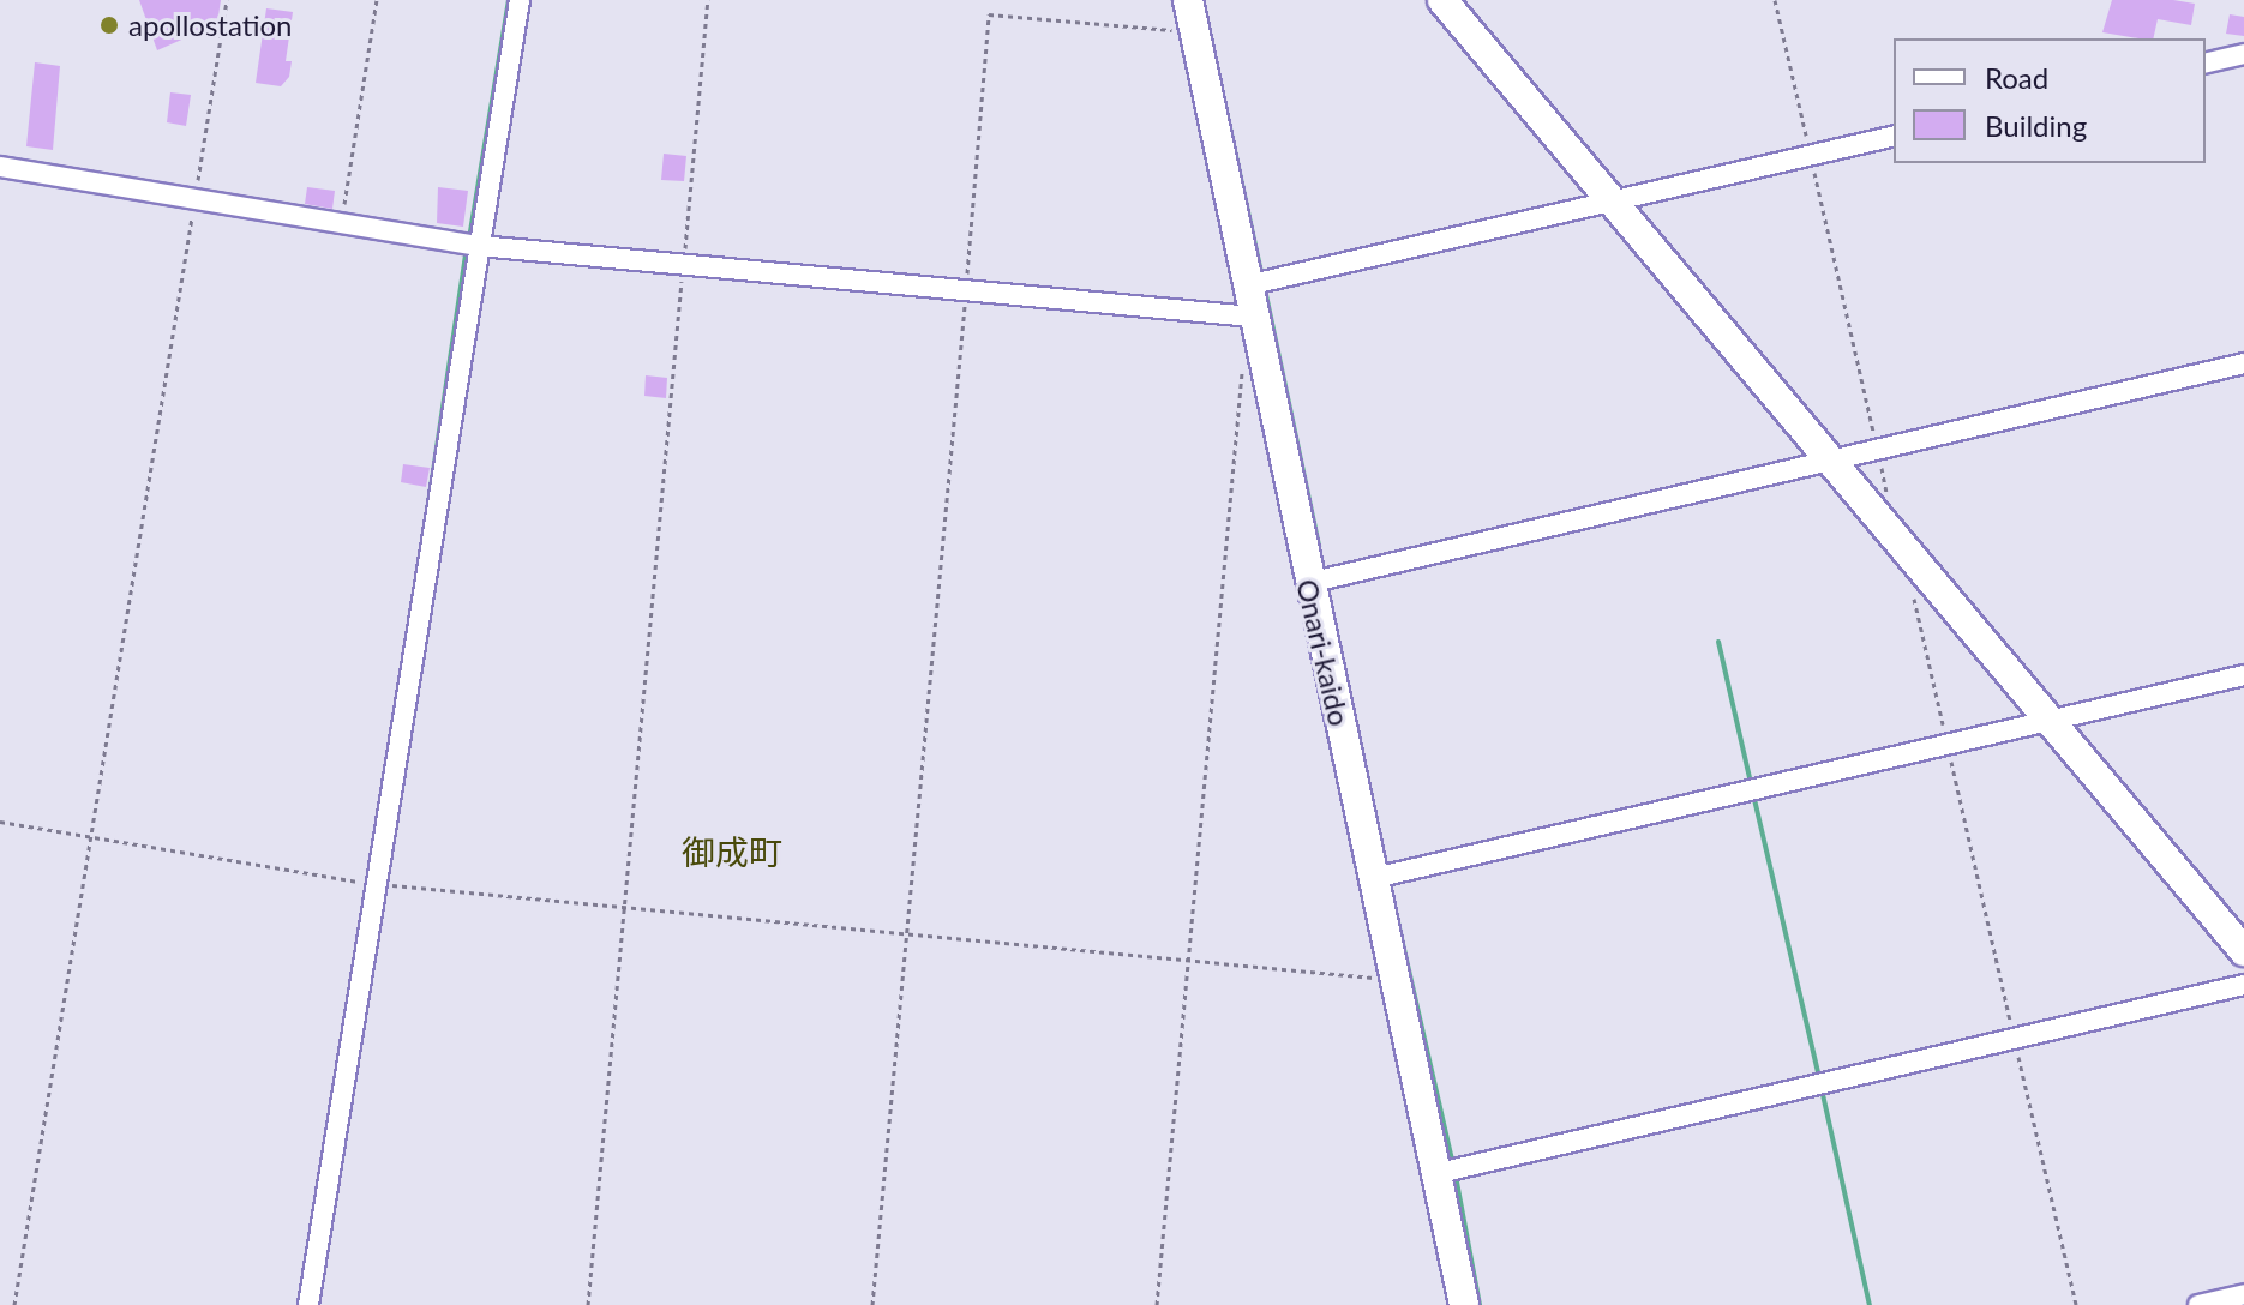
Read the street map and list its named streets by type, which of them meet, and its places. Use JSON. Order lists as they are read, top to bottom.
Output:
{
  "streets": {
    "street": ["Onari-kaido"]
  },
  "districts": ["御成町"],
  "places": ["apollostation"],
  "legend": ["Road", "Building"]
}
